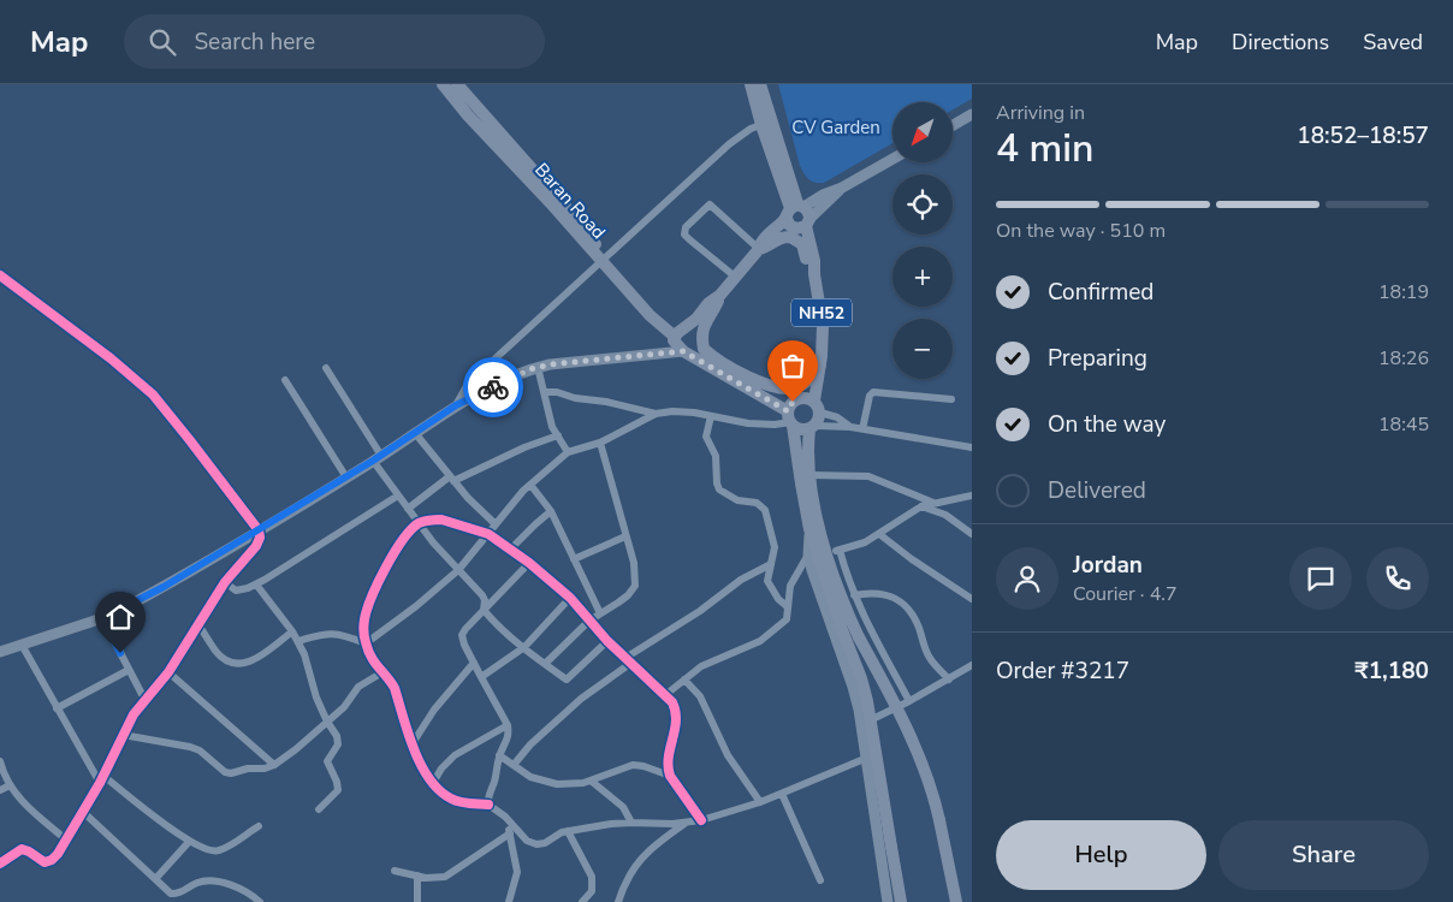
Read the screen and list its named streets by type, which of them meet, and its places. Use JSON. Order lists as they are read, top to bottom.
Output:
{
  "streets": {
    "main road": ["Baran Road", "NH52"]
  },
  "crossings": [
    ["Baran Road", "NH52"]
  ],
  "parks": ["CV Garden"],
  "north": "bottom left",
  "page": {
    "header": "Map",
    "search": "Search here",
    "nav": ["Map", "Directions", "Saved"],
    "heading": ["4 min", "Arriving in", "18:52–18:57"],
    "panel": [
      "Jordan",
      "Courier · 4.7",
      "Order #3217",
      "₹1,180"
    ],
    "map_buttons": ["+", "−"],
    "bar": "On the way · 510 m",
    "list": [
      ["Confirmed", "18:19"],
      ["Preparing", "18:26"],
      ["On the way", "18:45"],
      "Delivered"
    ],
    "buttons": ["Help", "Share"]
  }
}
